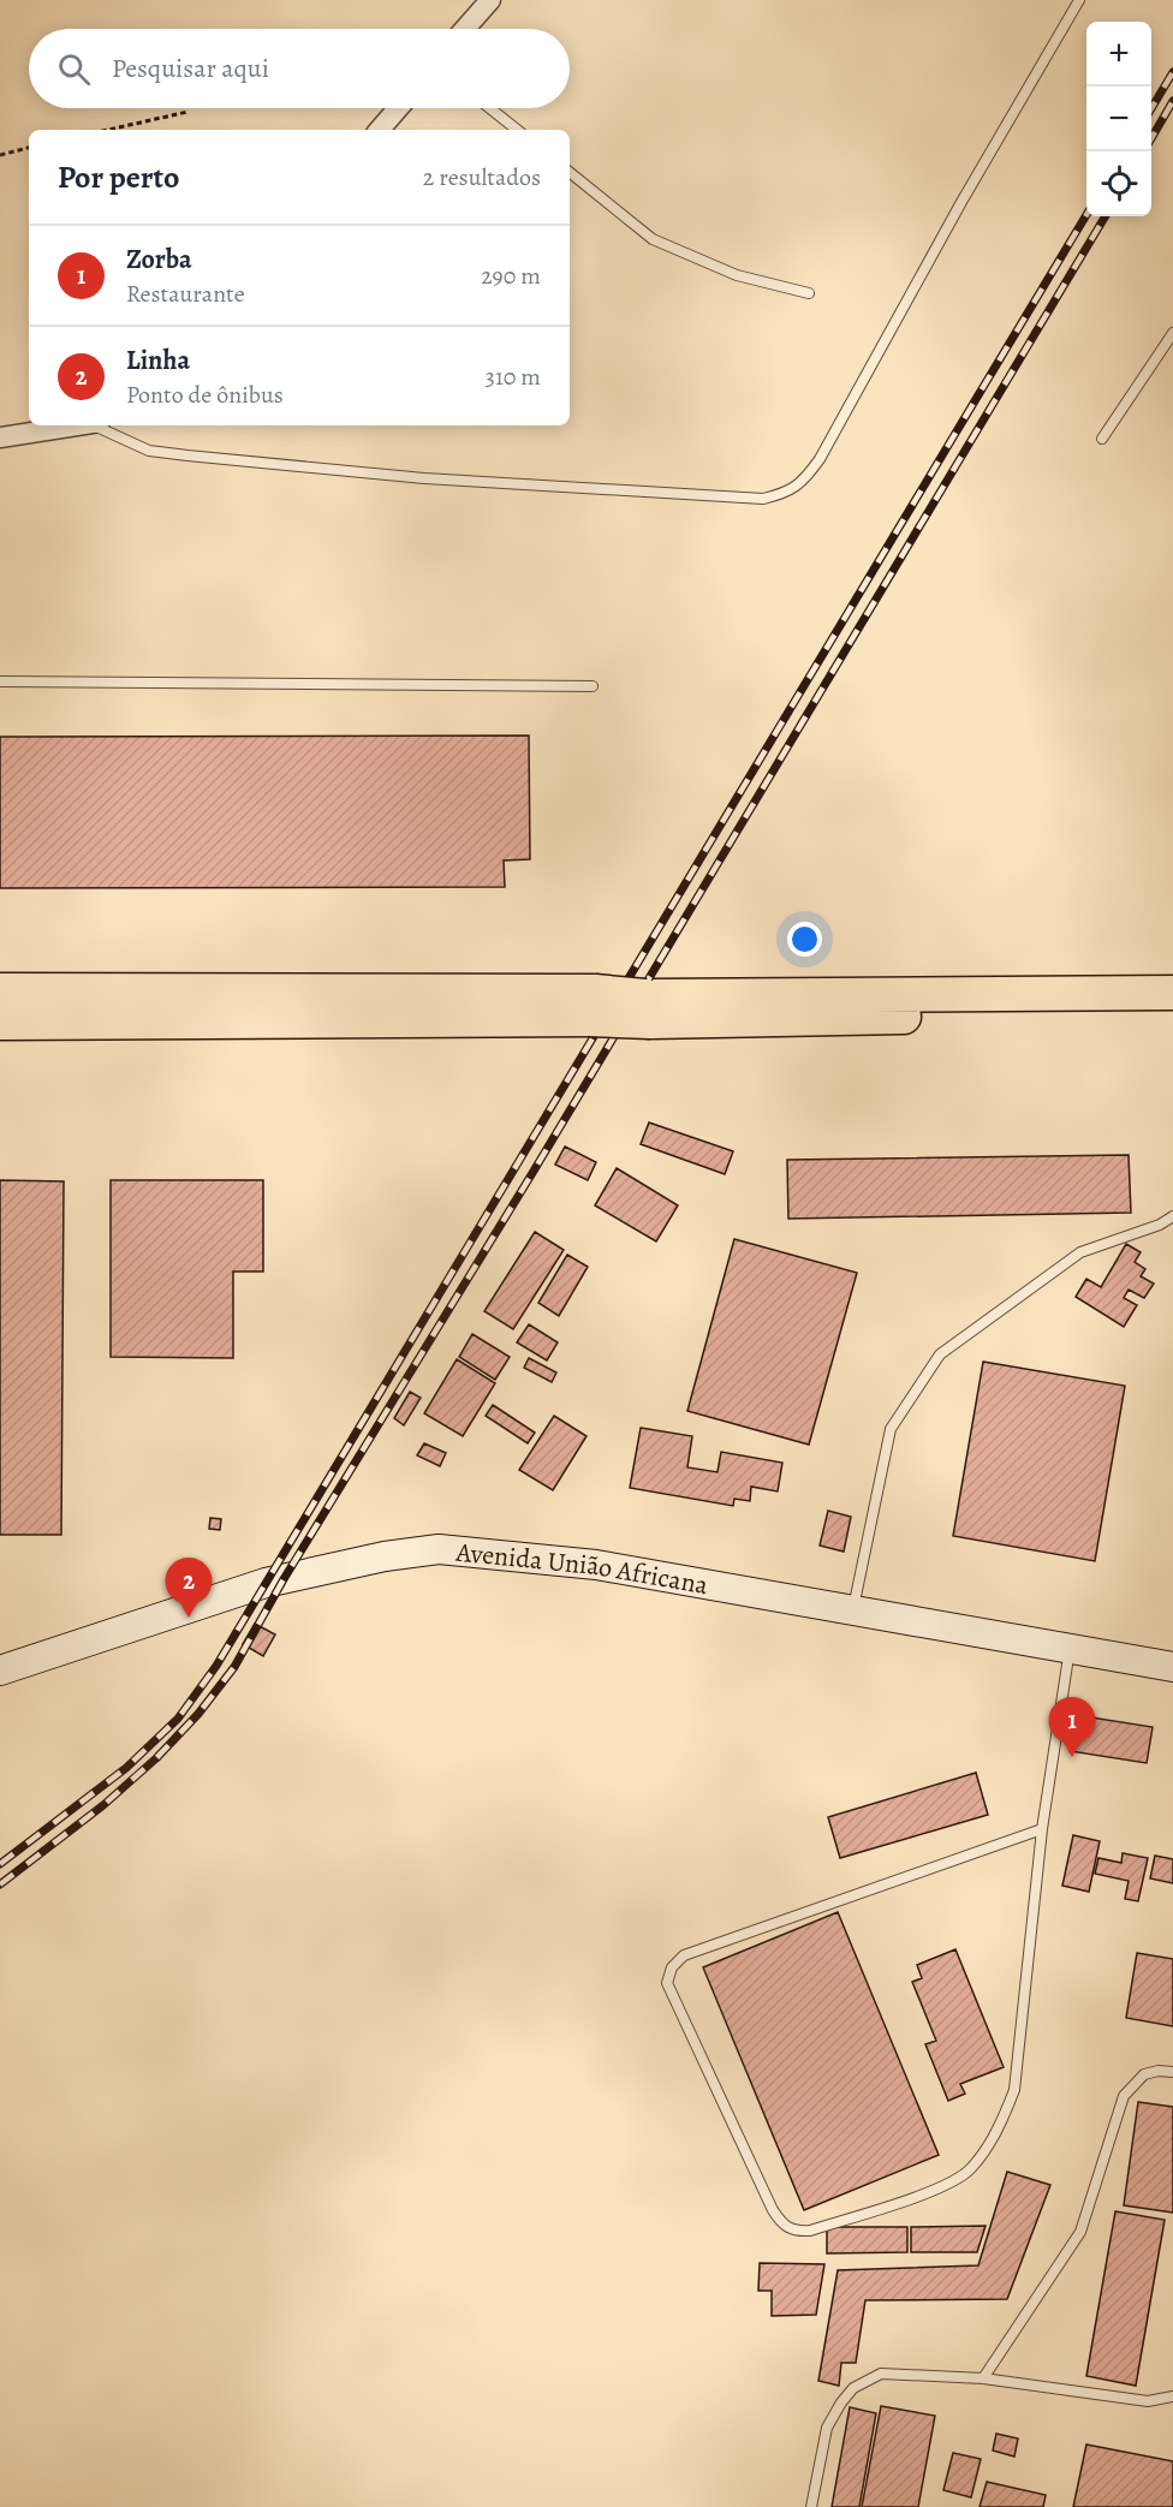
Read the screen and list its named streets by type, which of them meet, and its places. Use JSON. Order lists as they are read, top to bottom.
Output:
{
  "streets": {
    "main road": ["Avenida União Africana"]
  },
  "page": {
    "map_buttons": ["+", "−"],
    "search": "Pesquisar aqui",
    "heading": ["Por perto", "2 resultados"],
    "list": [
      {
        "mark": "1",
        "name": "Zorba",
        "note": "Restaurante",
        "value": "290 m"
      },
      {
        "mark": "2",
        "name": "Linha",
        "note": "Ponto de ônibus",
        "value": "310 m"
      }
    ],
    "pins": ["2", "1"]
  }
}
